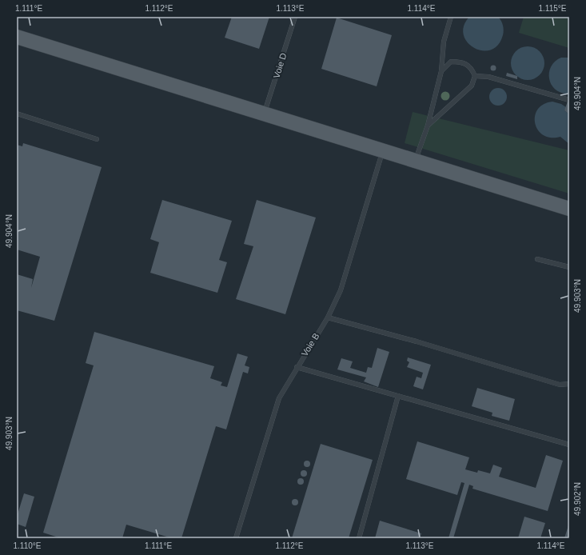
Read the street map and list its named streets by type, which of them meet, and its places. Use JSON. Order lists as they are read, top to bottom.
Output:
{
  "streets": {
    "lane": ["Voie D", "Voie B"]
  },
  "coordinates": [
    "1.111°E",
    "1.112°E",
    "1.113°E",
    "1.114°E",
    "1.115°E",
    "49.904°N",
    "49.903°N",
    "49.902°N",
    "1.110°E"
  ]
}
